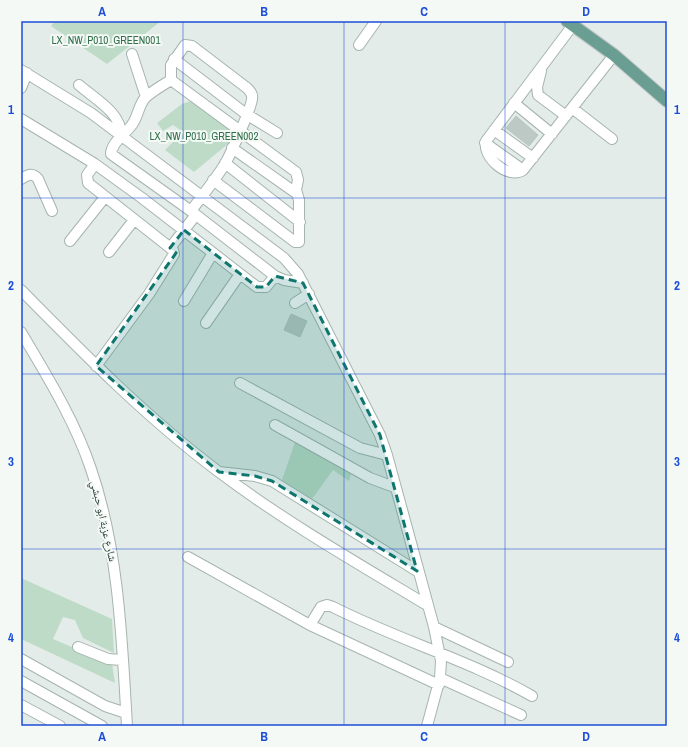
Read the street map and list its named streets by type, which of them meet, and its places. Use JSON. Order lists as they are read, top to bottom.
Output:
{
  "streets": {
    "street": ["شارع عزبة ابو حبشي"]
  },
  "parks": ["LX_NW_P010_GREEN001", "LX_NW_P010_GREEN002"],
  "grid": {
    "columns": [
      "A",
      "B",
      "C",
      "D"
    ],
    "rows": [
      "1",
      "2",
      "3",
      "4"
    ]
  }
}
